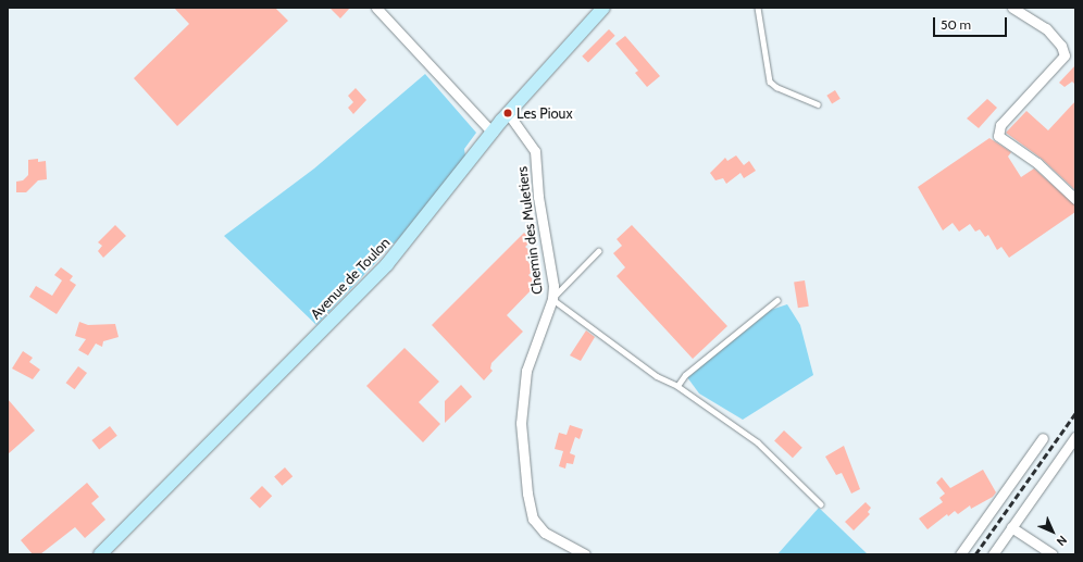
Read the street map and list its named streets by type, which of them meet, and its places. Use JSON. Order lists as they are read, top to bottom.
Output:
{
  "streets": {
    "main road": ["Avenue de Toulon"],
    "street": ["Chemin des Muletiers"]
  },
  "crossings": [
    ["Chemin des Muletiers", "Avenue de Toulon"]
  ],
  "places": ["Les Pioux"],
  "scale_bar": "50 m",
  "north": "bottom right"
}
